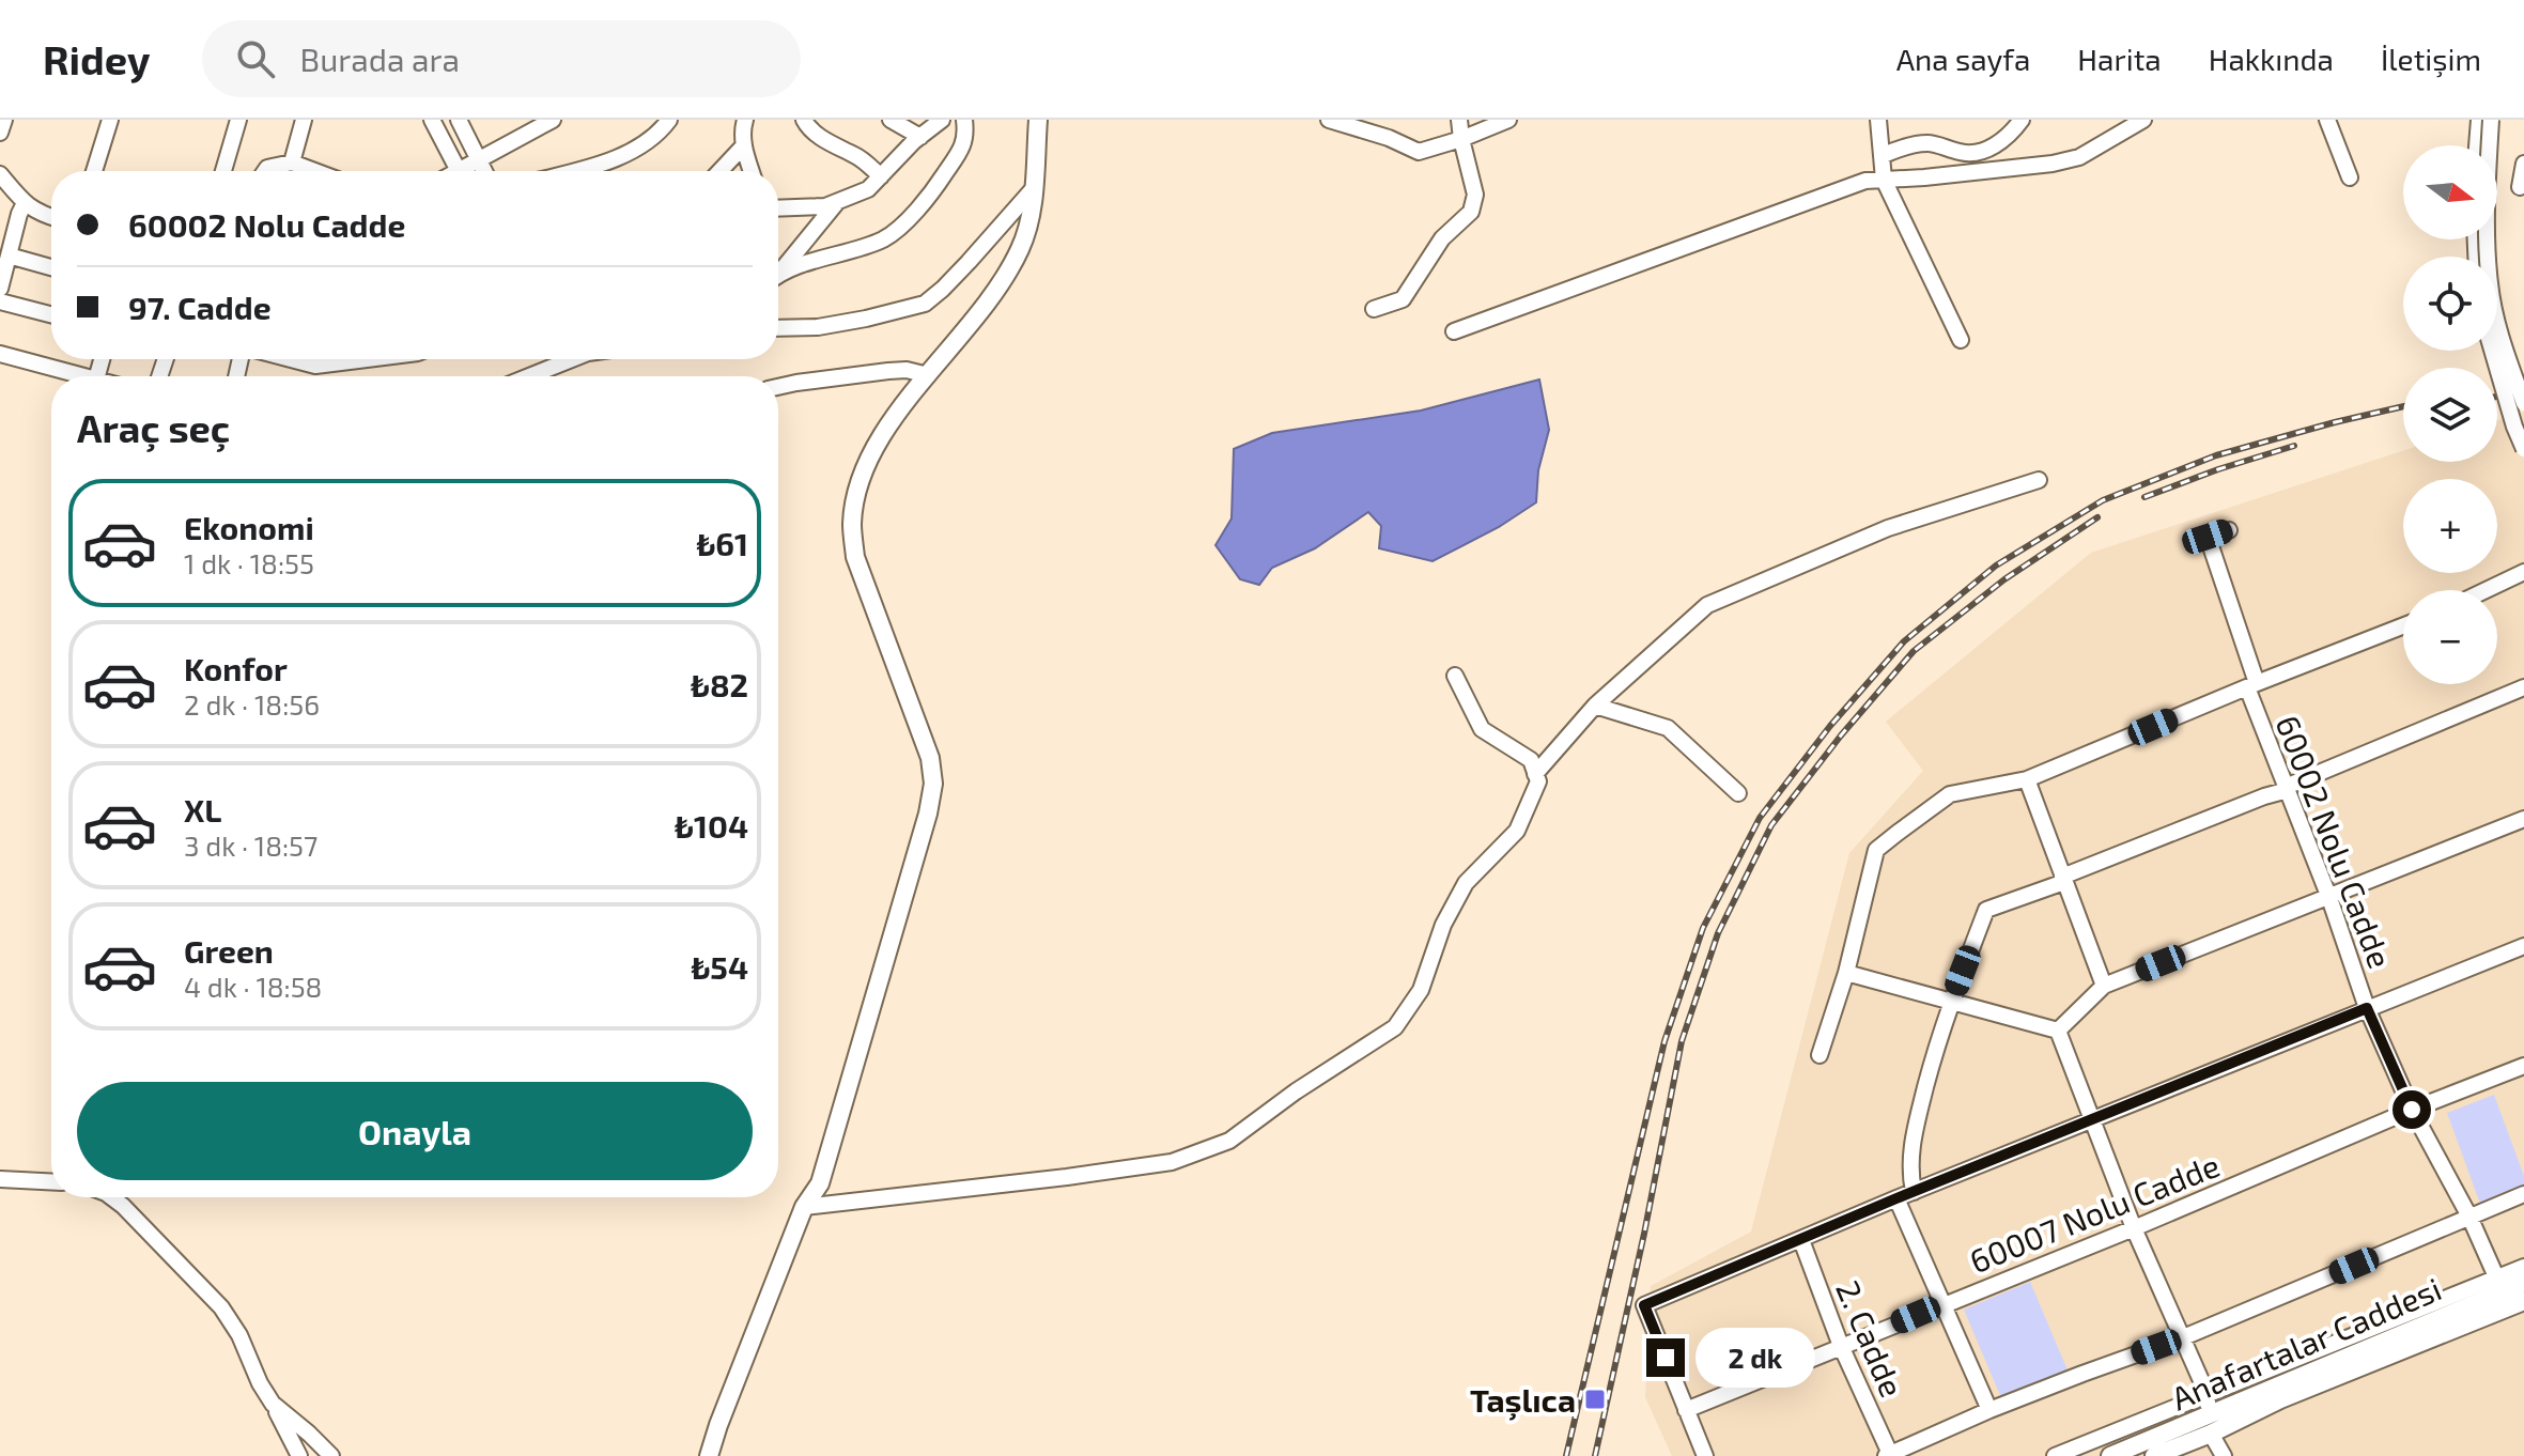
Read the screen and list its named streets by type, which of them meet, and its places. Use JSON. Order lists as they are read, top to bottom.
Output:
{
  "streets": {
    "main road": ["Anafartalar Caddesi"],
    "street": ["60002 Nolu Cadde", "60007 Nolu Cadde", "2. Cadde"]
  },
  "crossings": [
    ["60002 Nolu Cadde", "60007 Nolu Cadde"],
    ["60002 Nolu Cadde", "Anafartalar Caddesi"],
    ["60007 Nolu Cadde", "2. Cadde"]
  ],
  "places": {
    "transit": ["Taşlıca"]
  },
  "north": "right",
  "page": {
    "header": "Ridey",
    "search": "Burada ara",
    "nav": [
      "Ana sayfa",
      "Harita",
      "Hakkında",
      "İletişim"
    ],
    "map_buttons": ["+", "−"],
    "banner": ["60002 Nolu Cadde", "97. Cadde"],
    "heading": "Araç seç",
    "list": [
      {
        "name": "Ekonomi",
        "note": "1 dk · 18:55",
        "value": "₺61"
      },
      {
        "name": "Konfor",
        "note": "2 dk · 18:56",
        "value": "₺82"
      },
      {
        "name": "XL",
        "note": "3 dk · 18:57",
        "value": "₺104"
      },
      {
        "name": "Green",
        "note": "4 dk · 18:58",
        "value": "₺54"
      }
    ],
    "buttons": "Onayla",
    "bubble": "2 dk"
  }
}
